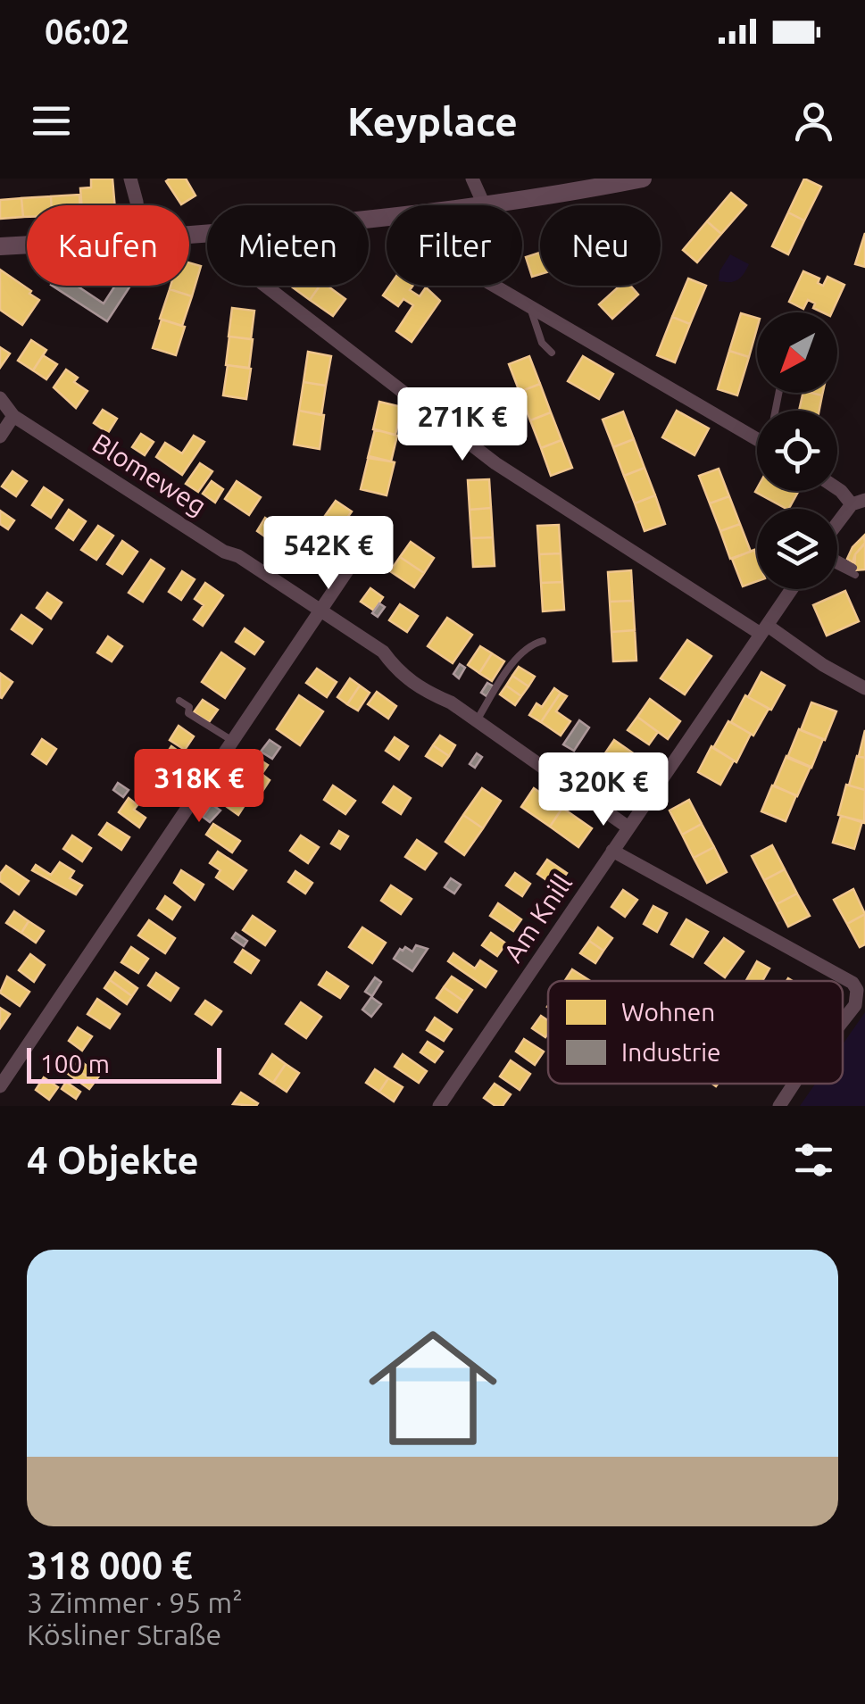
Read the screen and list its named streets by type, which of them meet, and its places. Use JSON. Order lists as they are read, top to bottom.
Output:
{
  "streets": {
    "street": ["Blomeweg", "Am Knill"]
  },
  "crossings": [
    ["Blomeweg", "Am Knill"]
  ],
  "legend": ["Wohnen", "Industrie"],
  "scale_bar": "100 m",
  "north": "bottom left",
  "page": {
    "status": "06:02",
    "header": "Keyplace",
    "chip": [
      "Kaufen",
      "Mieten",
      "Filter",
      "Neu"
    ],
    "price": [
      "271K €",
      "542K €",
      "318K €",
      "320K €"
    ],
    "scale": "100 m",
    "heading": "4 Objekte",
    "list": [
      {
        "name": "318 000 €",
        "note": "3 Zimmer · 95 m² · Kösliner Straße"
      }
    ]
  }
}
